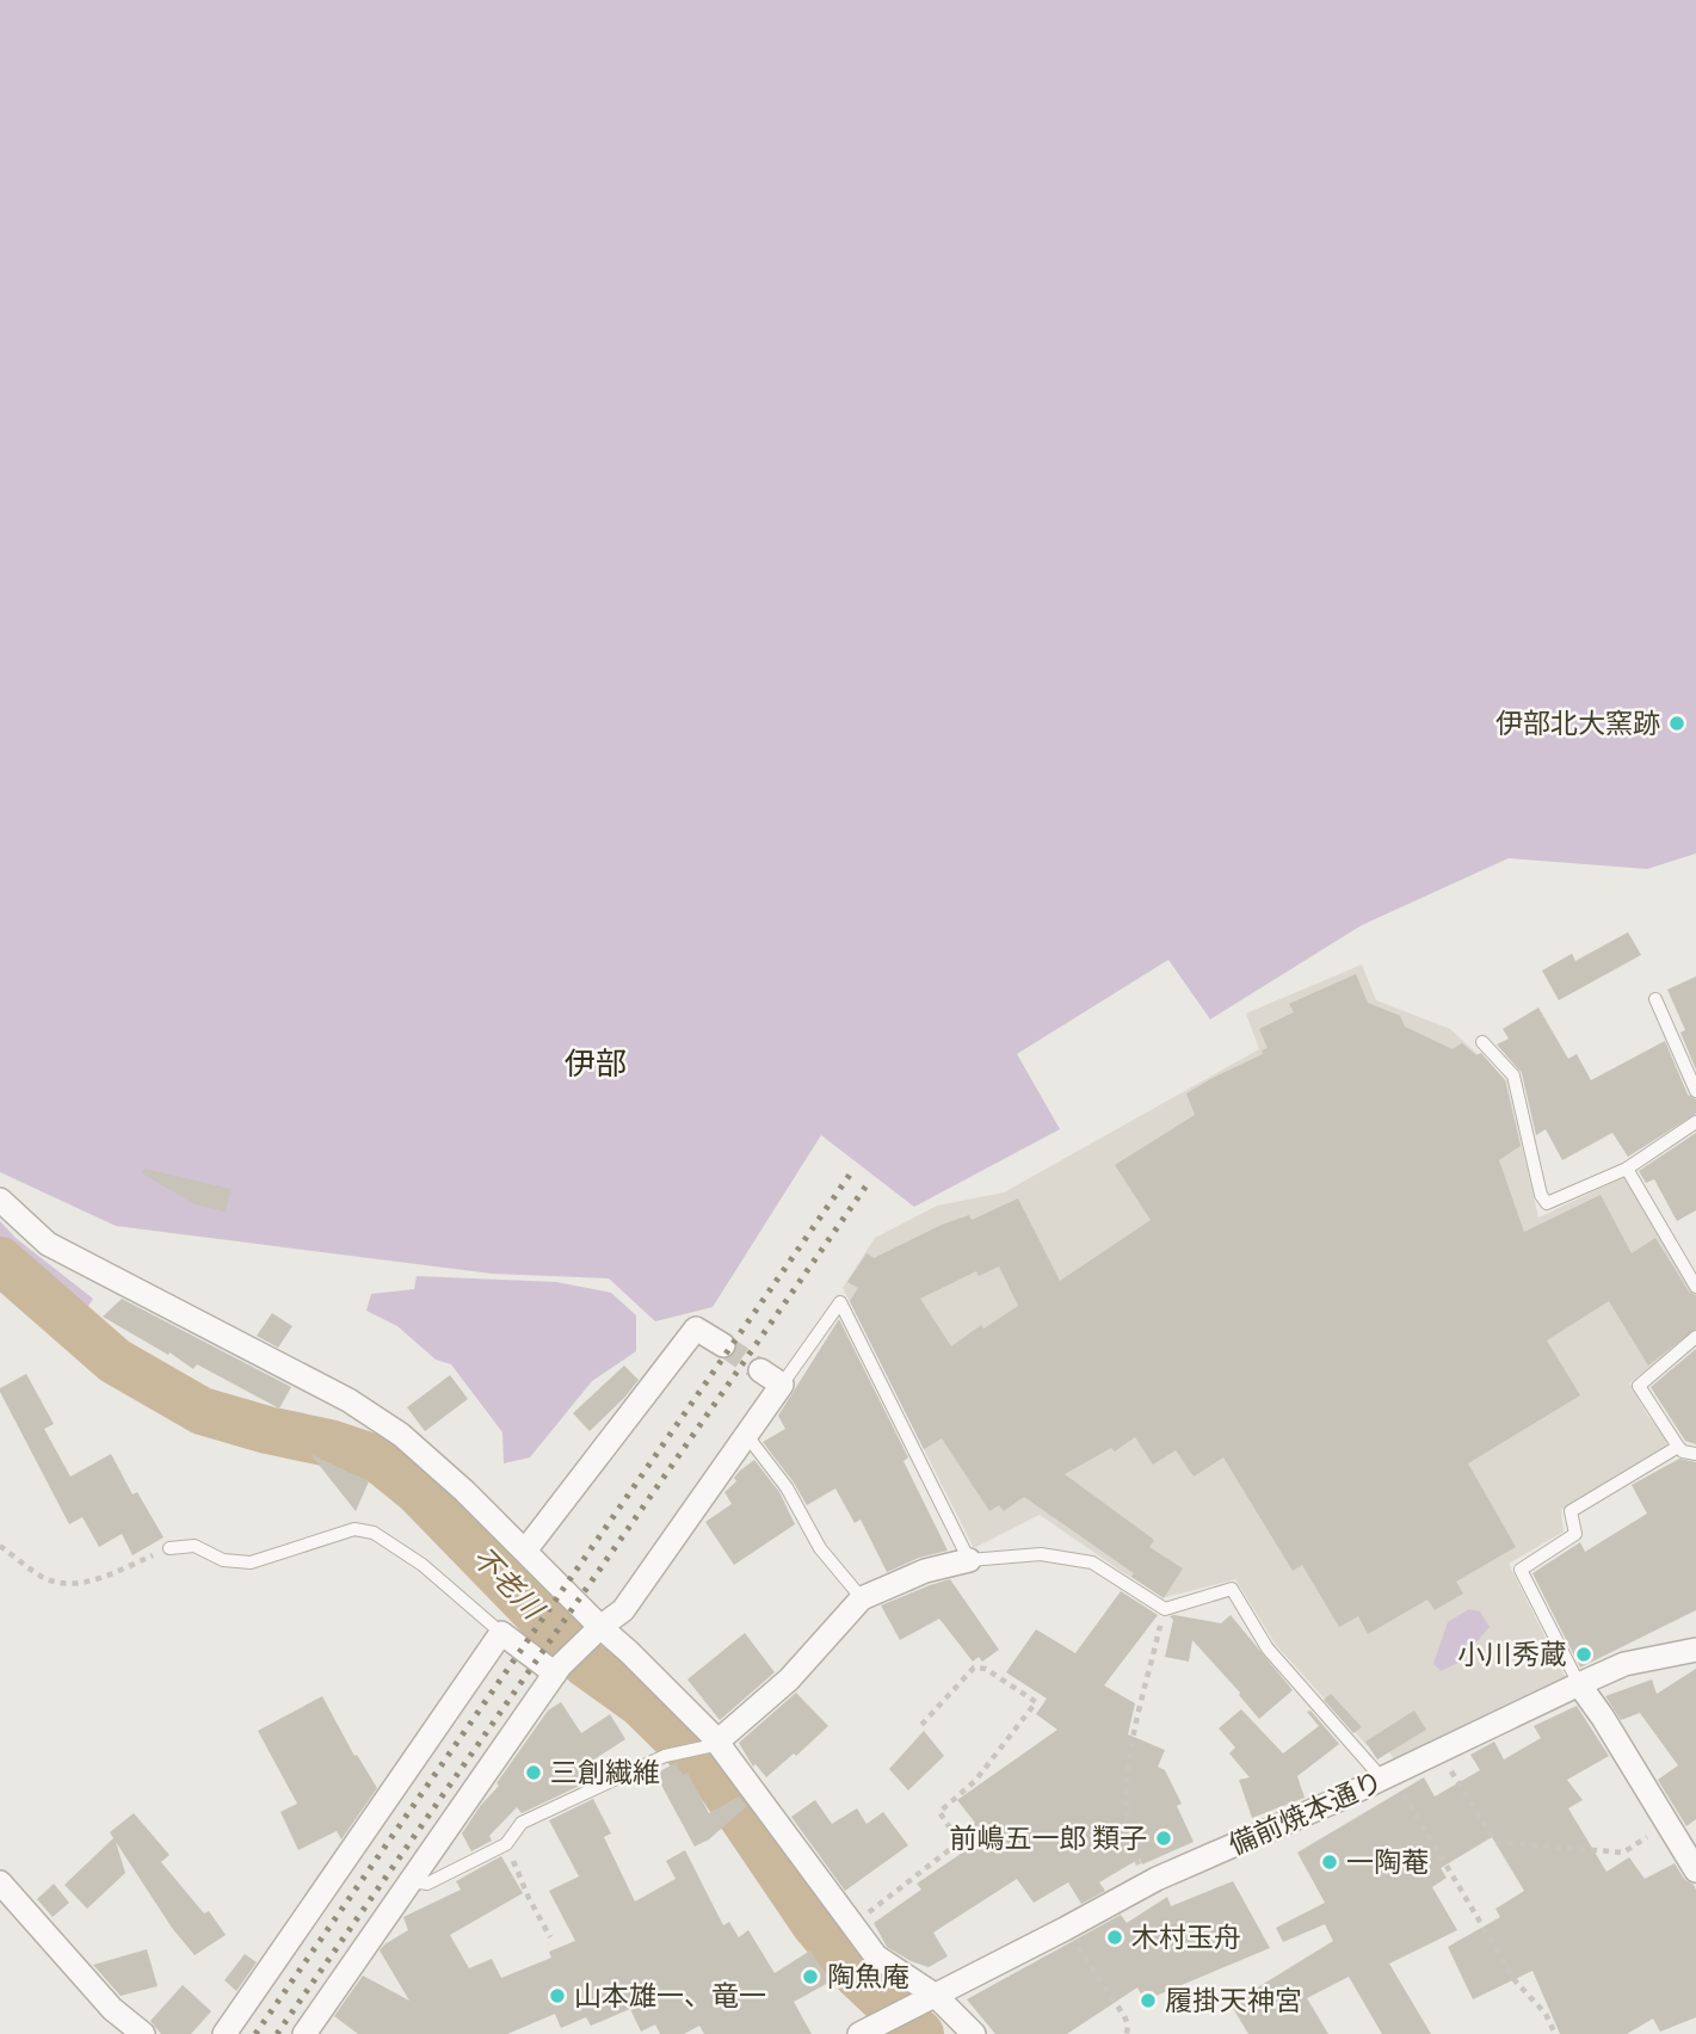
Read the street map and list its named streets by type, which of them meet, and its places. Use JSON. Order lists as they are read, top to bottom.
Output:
{
  "streets": {
    "street": ["備前焼本通り"]
  },
  "districts": ["伊部"],
  "water": ["不老川"],
  "places": [
    "伊部北大窯跡",
    "小川秀蔵",
    "三創繊維",
    "前嶋五一郎 類子",
    "一陶菴",
    "木村玉舟",
    "陶魚庵",
    "山本雄一、竜一",
    "履掛天神宮"
  ]
}
